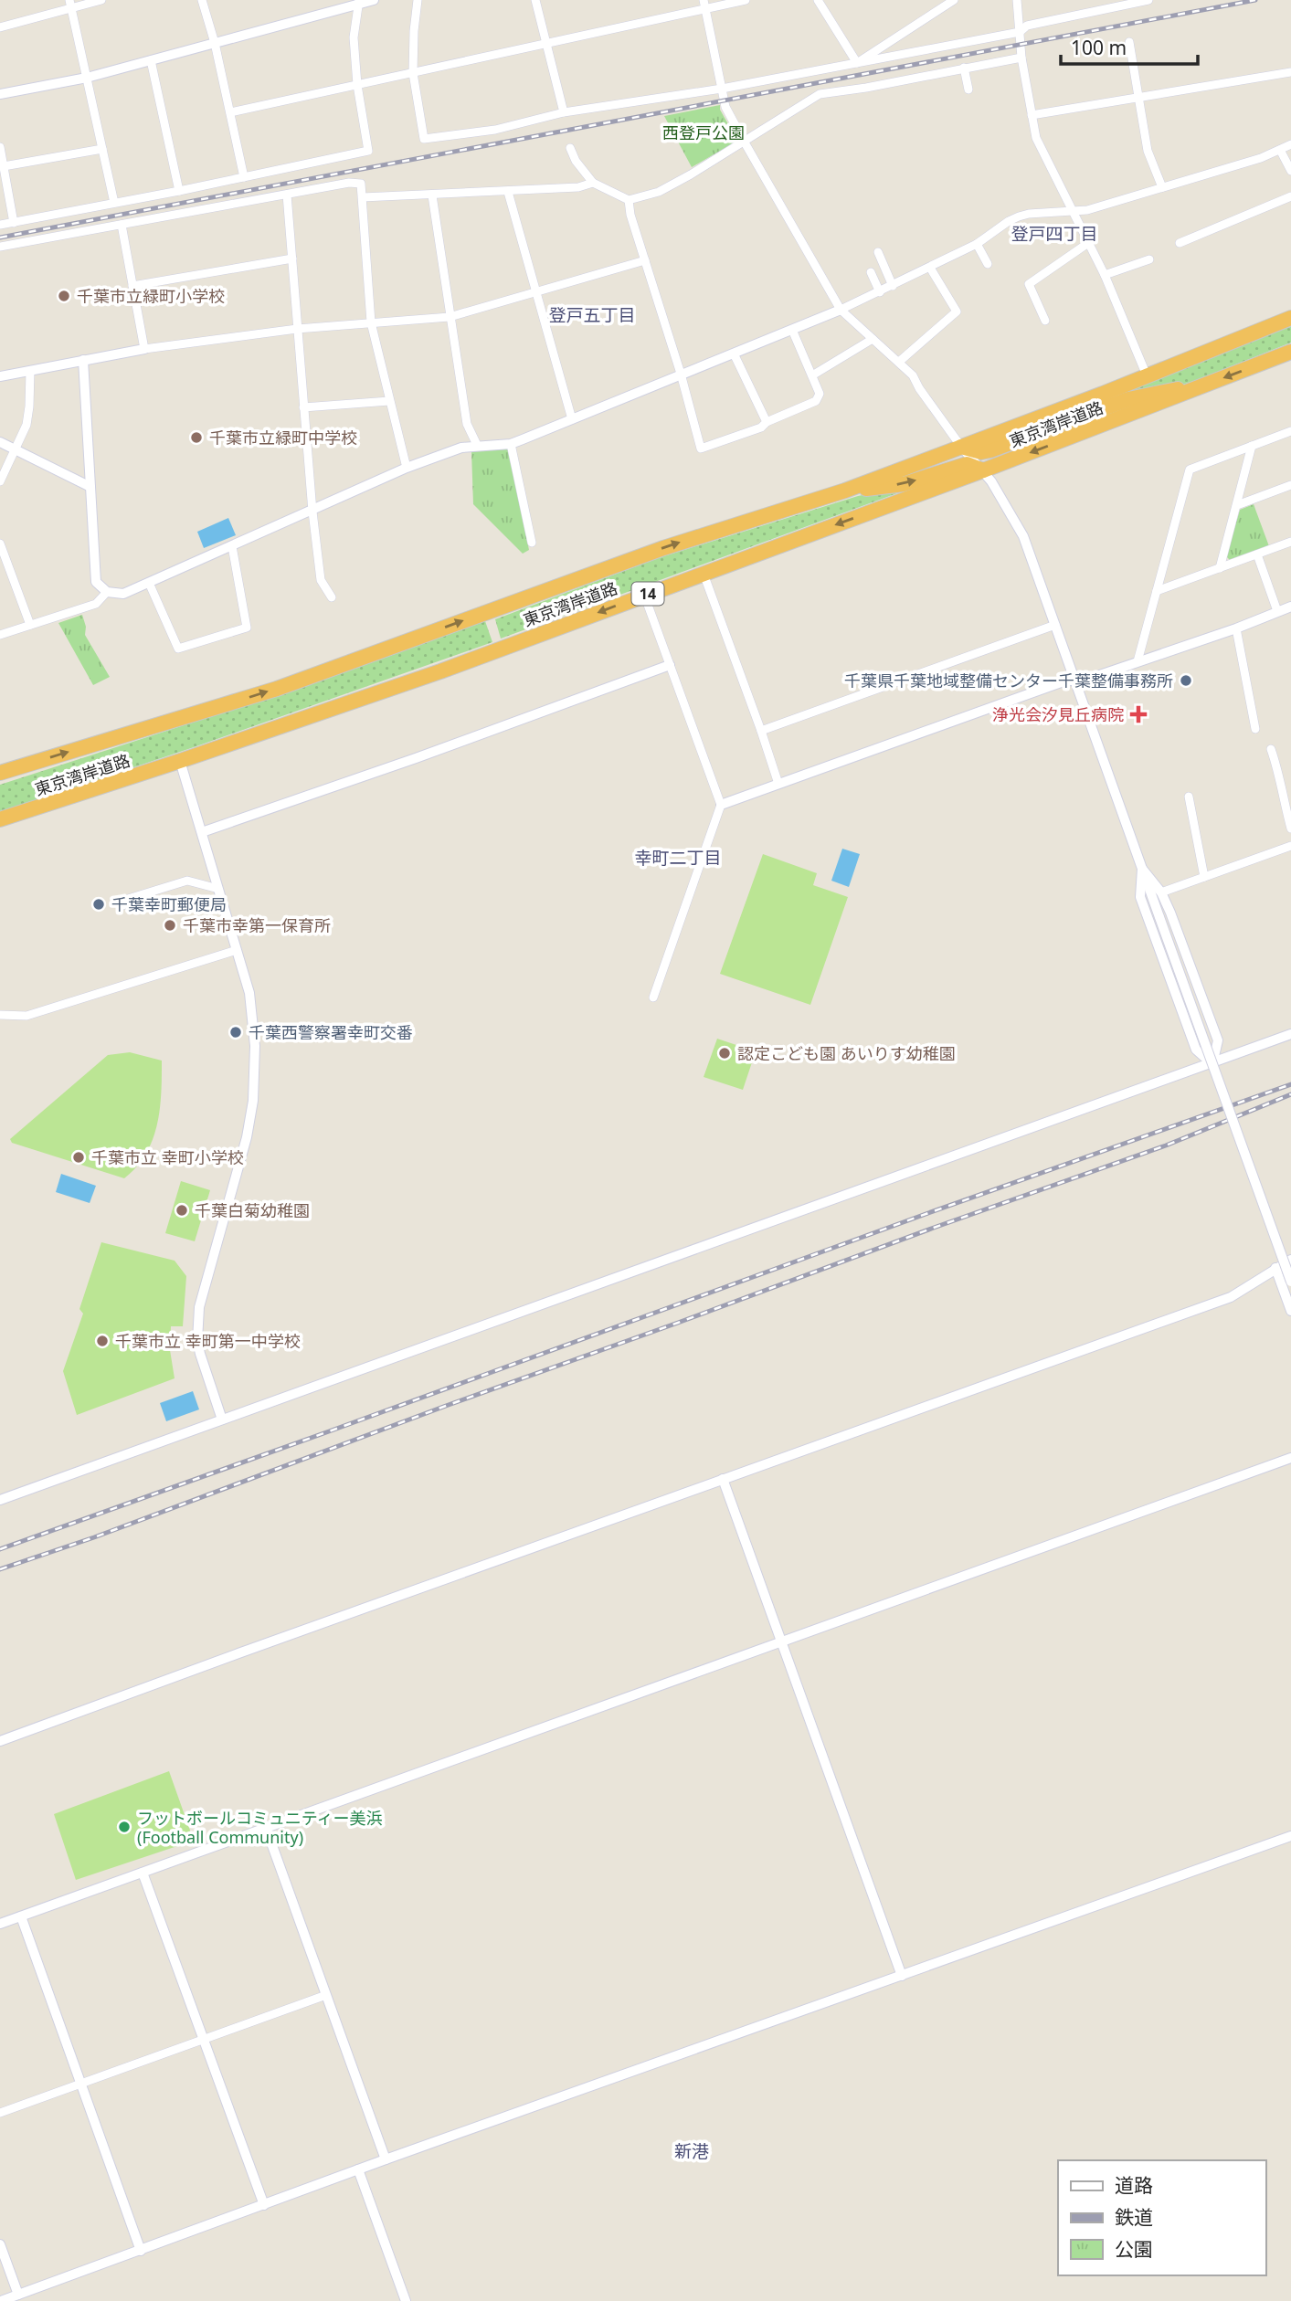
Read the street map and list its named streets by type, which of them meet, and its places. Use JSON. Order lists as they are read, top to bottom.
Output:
{
  "streets": {
    "highway": ["東京湾岸道路", "14"]
  },
  "districts": [
    "登戸四丁目",
    "登戸五丁目",
    "幸町二丁目",
    "新港"
  ],
  "parks": ["西登戸公園"],
  "places": {
    "other": [
      "千葉市立緑町小学校",
      "千葉市立緑町中学校",
      "千葉県千葉地域整備センター千葉整備事務所",
      "千葉幸町郵便局",
      "千葉市幸第一保育所",
      "千葉西警察署幸町交番",
      "認定こども園 あいりす幼稚園",
      "千葉市立 幸町小学校",
      "千葉白菊幼稚園",
      "千葉市立 幸町第一中学校",
      "フットボールコミュニティー美浜 (Football Community)"
    ],
    "health": ["浄光会汐見丘病院"]
  },
  "legend": ["道路", "鉄道", "公園"],
  "scale_bar": "100 m"
}
